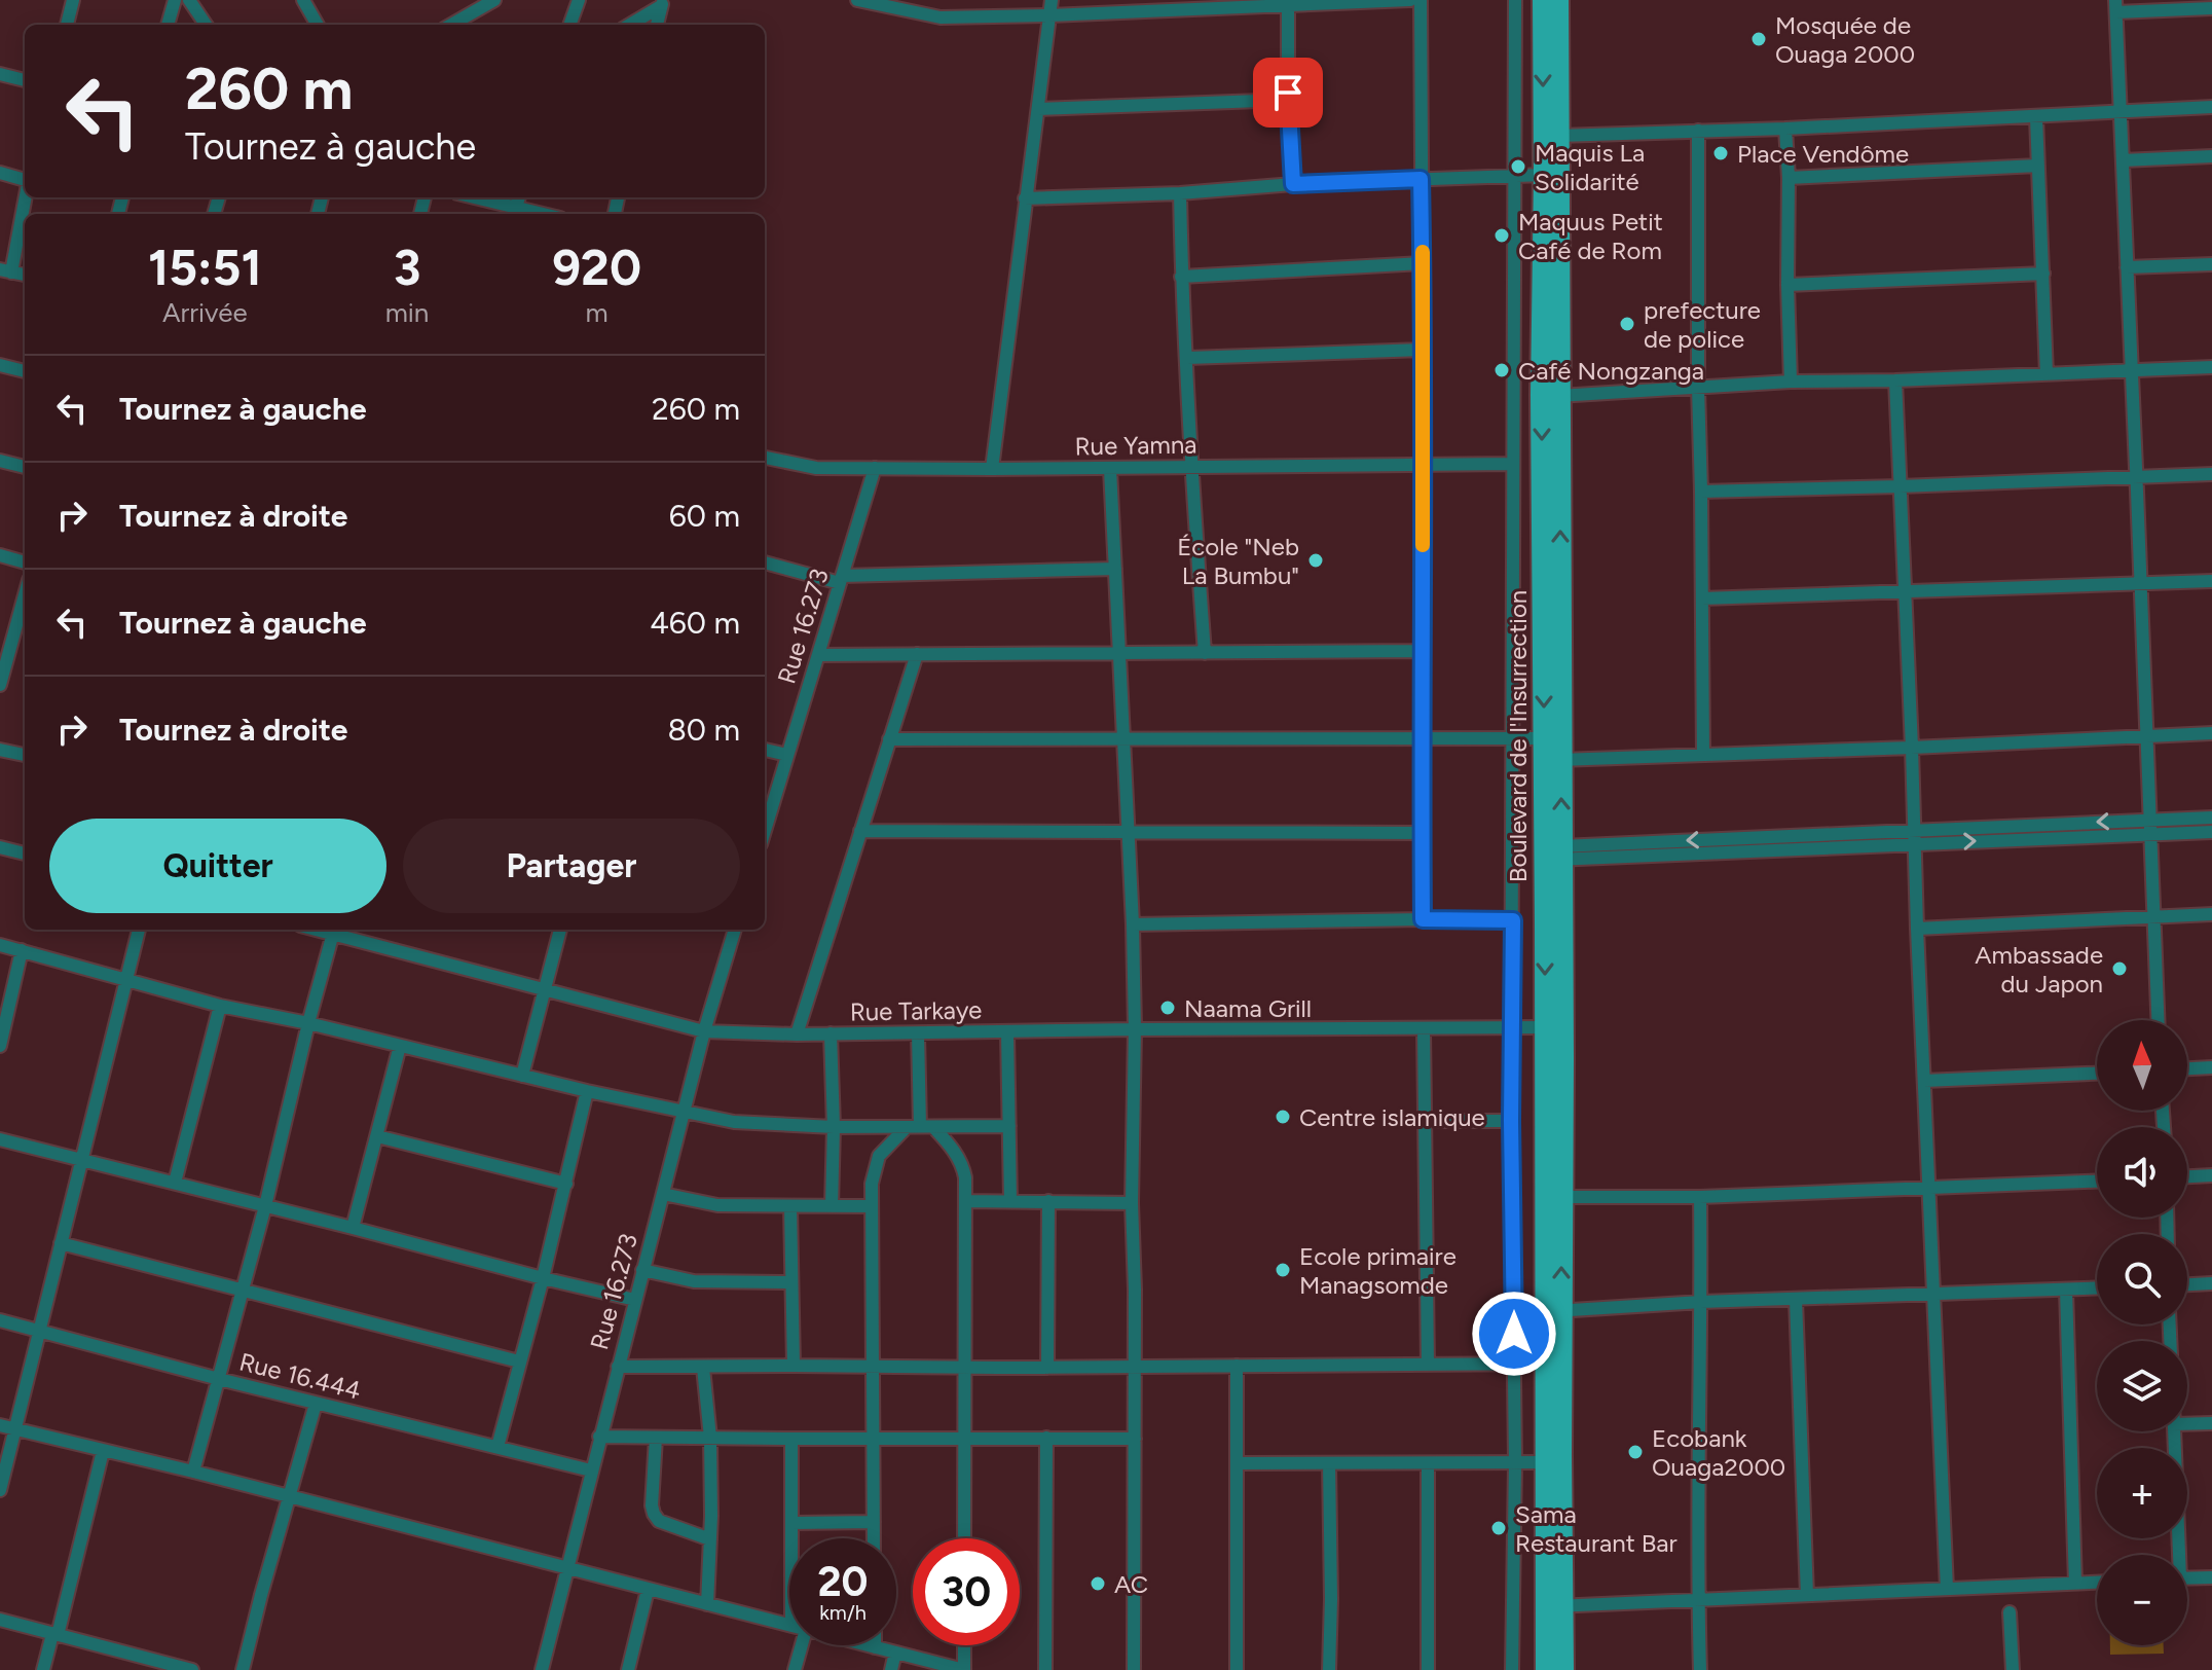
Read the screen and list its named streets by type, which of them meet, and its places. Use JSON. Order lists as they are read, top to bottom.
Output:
{
  "streets": {
    "main road": ["Boulevard de l'Insurrection"],
    "street": [
      "Rue Yamna",
      "Rue 16.273",
      "Rue Tarkaye",
      "Rue 16.444"
    ]
  },
  "crossings": [
    ["Rue Yamna", "Rue 16.273"],
    ["Rue 16.273", "Rue Tarkaye"],
    ["Rue 16.273", "Rue 16.444"],
    ["Boulevard de l'Insurrection", "Rue Tarkaye"]
  ],
  "places": [
    "Mosquée de Ouaga 2000",
    "Place Vendôme",
    "Maquis La Solidarité",
    "Maquus Petit Café de Rom",
    "prefecture de police",
    "Café Nongzanga",
    "École \"Neb La Bumbu\"",
    "Ambassade du Japon",
    "Naama Grill",
    "Centre islamique",
    "Ecole primaire Managsomde",
    "Ecobank Ouaga2000",
    "Sama Restaurant Bar",
    "AC"
  ],
  "north": "top",
  "page": {
    "turn": ["260 m", "Tournez à gauche"],
    "eta": [
      "15:51",
      "Arrivée",
      "3",
      "min",
      "920",
      "m"
    ],
    "list": [
      {
        "name": "Tournez à gauche",
        "value": "260 m"
      },
      {
        "name": "Tournez à droite",
        "value": "60 m"
      },
      {
        "name": "Tournez à gauche",
        "value": "460 m"
      },
      {
        "name": "Tournez à droite",
        "value": "80 m"
      }
    ],
    "buttons": ["Quitter", "Partager"],
    "map_buttons": ["+", "−"],
    "speed": "20 km/h",
    "limit": "30"
  }
}
